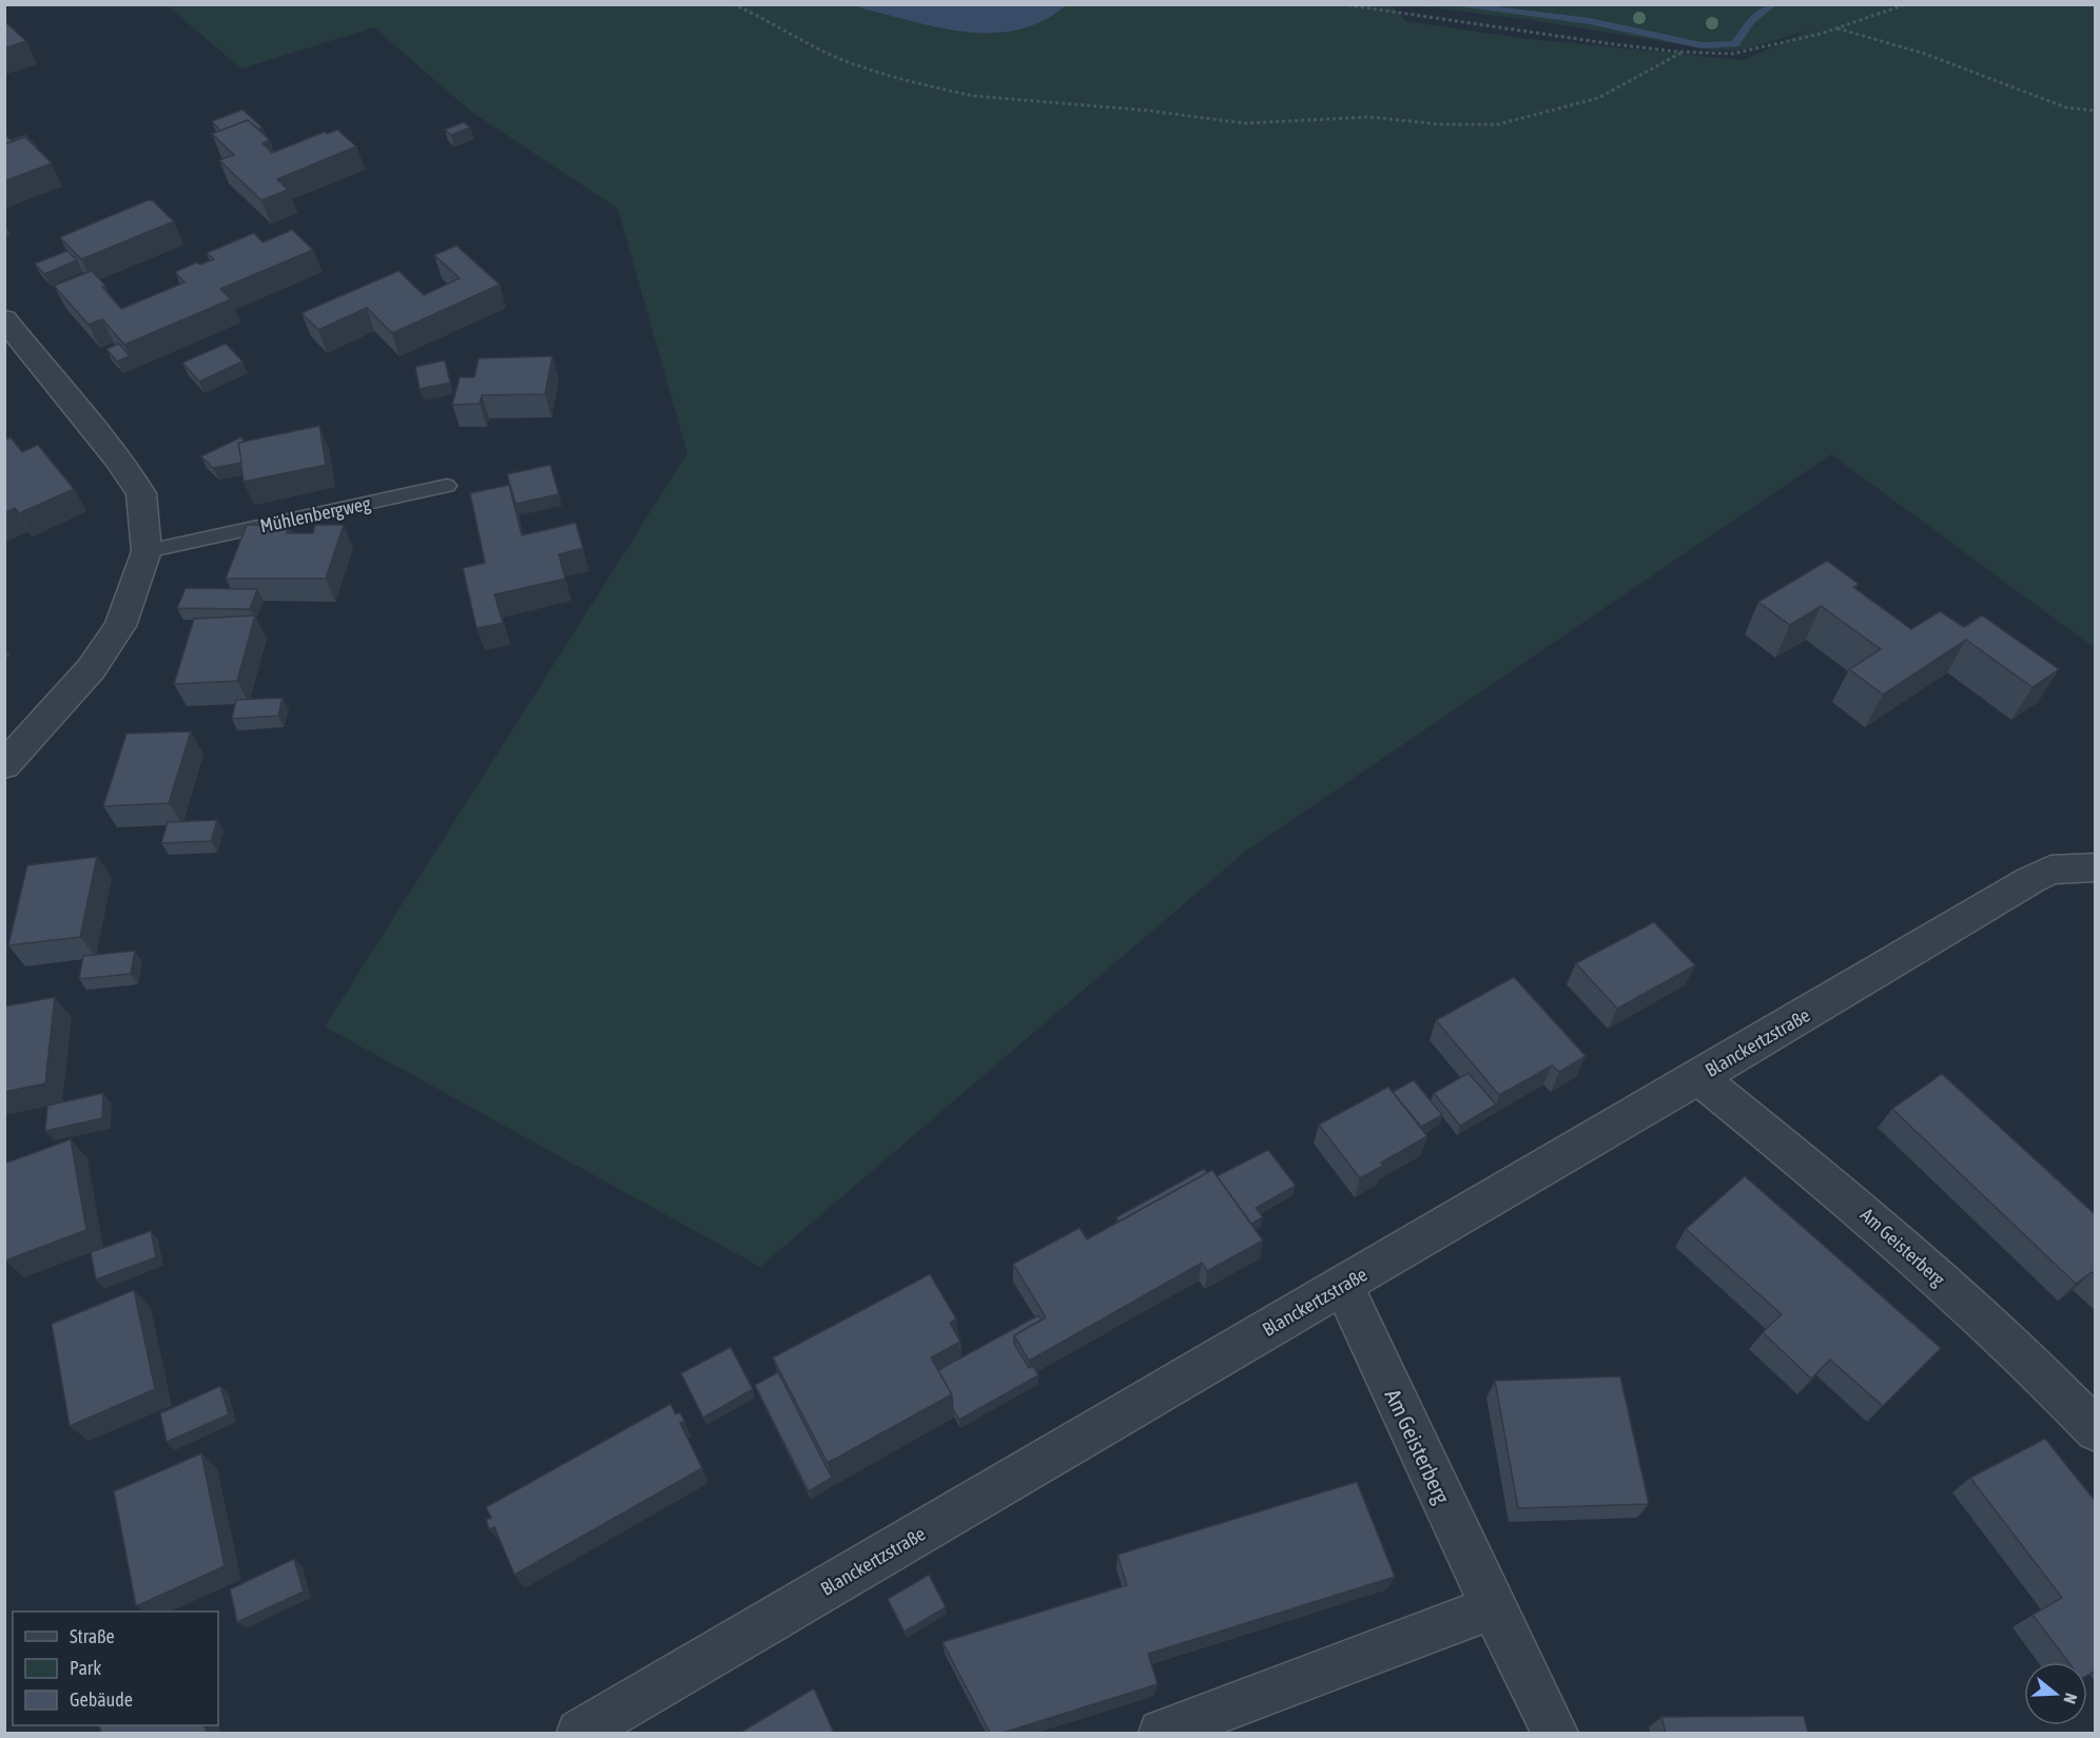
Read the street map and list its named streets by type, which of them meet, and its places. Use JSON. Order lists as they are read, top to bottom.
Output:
{
  "streets": {
    "street": ["Blanckertzstraße", "Am Geisterberg"],
    "lane": ["Mühlenbergweg"]
  },
  "crossings": [
    ["Blanckertzstraße", "Am Geisterberg"]
  ],
  "legend": ["Straße", "Park", "Gebäude"],
  "north": "right"
}
